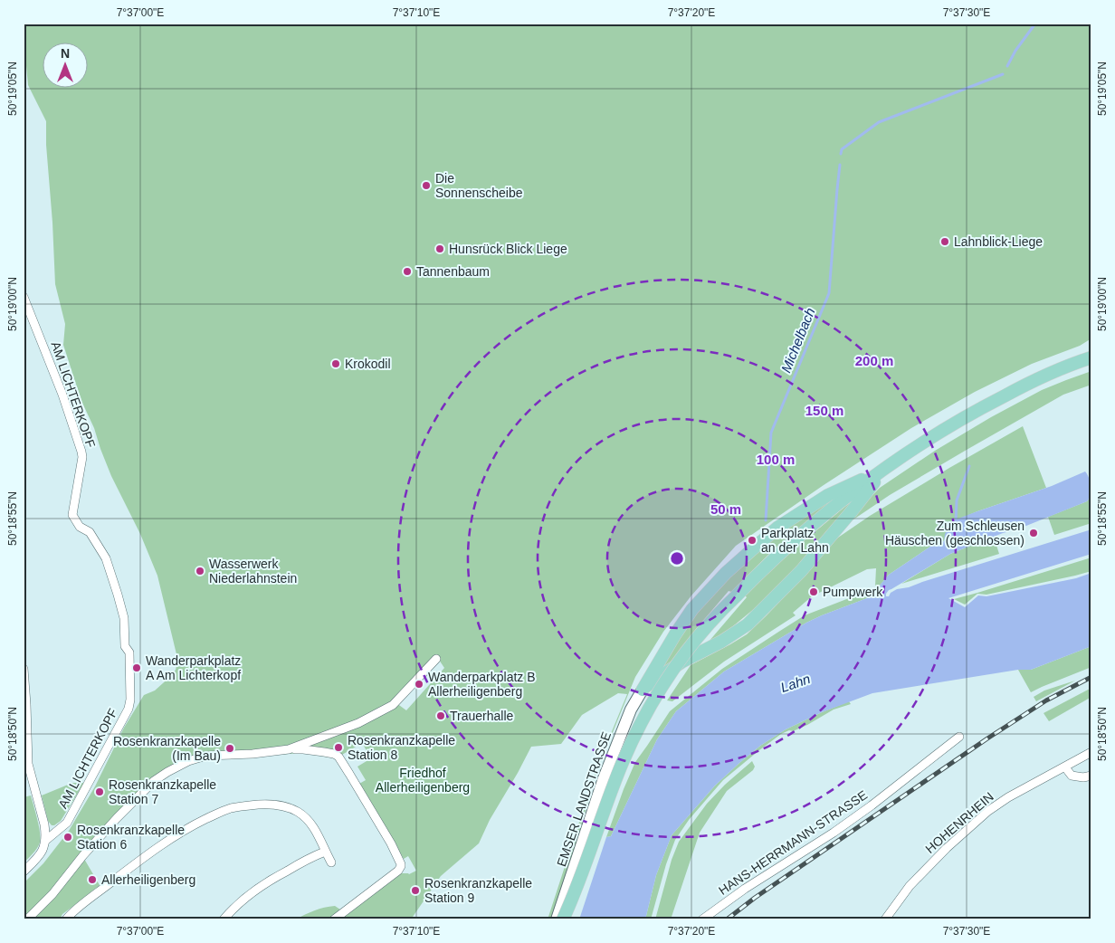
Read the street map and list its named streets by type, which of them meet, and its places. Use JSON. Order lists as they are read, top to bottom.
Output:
{
  "streets": {
    "street": [
      "AM LICHTERKOPF",
      "EMSER LANDSTRASSE",
      "HOHENRHEIN",
      "HANS-HERRMANN-STRASSE"
    ]
  },
  "water": ["Michelbach", "Lahn"],
  "parks": ["Friedhof Allerheiligenberg"],
  "places": [
    "Die Sonnenscheibe",
    "Lahnblick-Liege",
    "Hunsrück Blick Liege",
    "Tannenbaum",
    "Krokodil",
    "Zum Schleusen Häuschen (geschlossen)",
    "Parkplatz an der Lahn",
    "Wasserwerk Niederlahnstein",
    "Pumpwerk",
    "Wanderparkplatz A Am Lichterkopf",
    "Wanderparkplatz B Allerheiligenberg",
    "Trauerhalle",
    "Rosenkranzkapelle Station 8",
    "Rosenkranzkapelle (Im Bau)",
    "Rosenkranzkapelle Station 7",
    "Rosenkranzkapelle Station 6",
    "Allerheiligenberg",
    "Rosenkranzkapelle Station 9"
  ],
  "north": "top",
  "coordinates": [
    "7°37'00\"E",
    "7°37'10\"E",
    "7°37'20\"E",
    "7°37'30\"E",
    "50°19'05\"N",
    "50°19'00\"N",
    "50°18'55\"N",
    "50°18'50\"N"
  ],
  "rings": [
    "200 m",
    "150 m",
    "100 m",
    "50 m"
  ]
}
